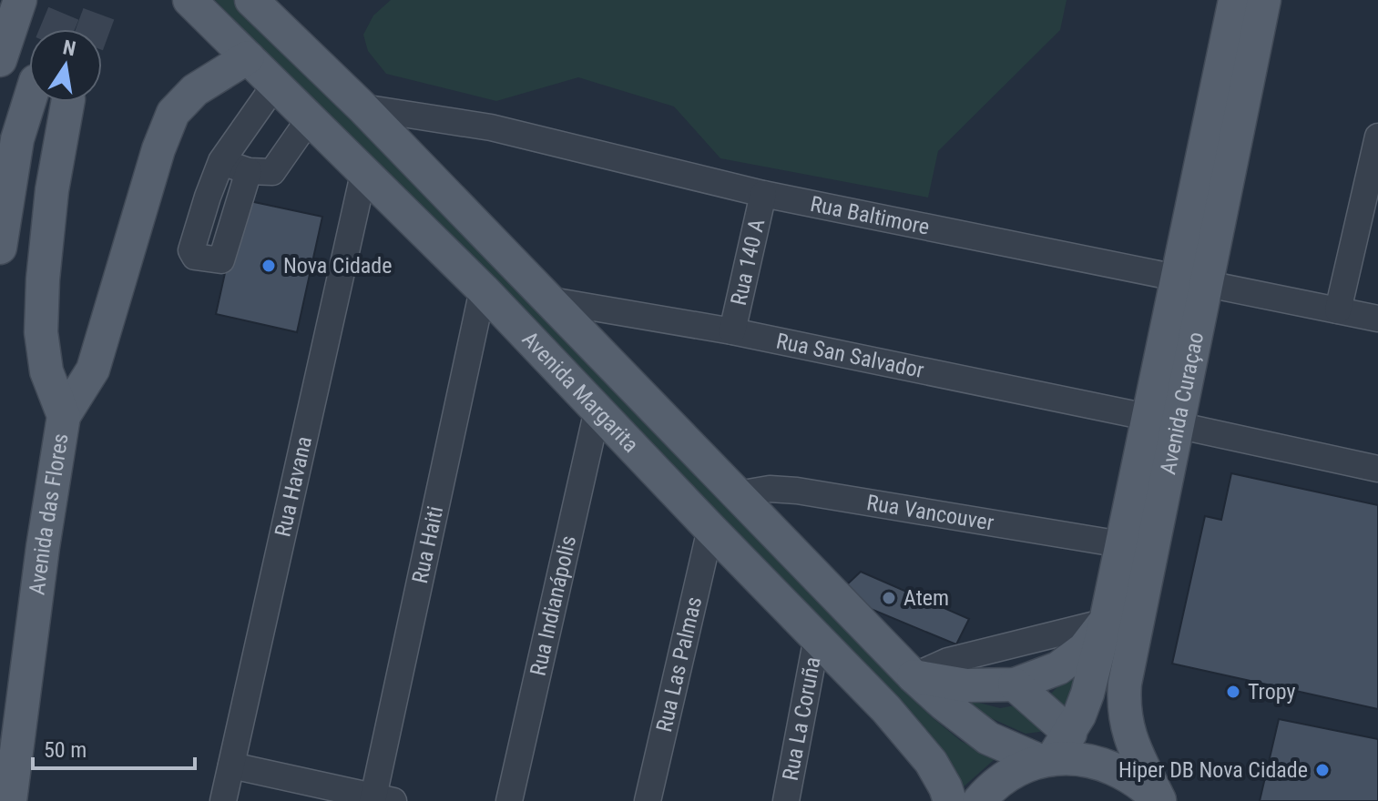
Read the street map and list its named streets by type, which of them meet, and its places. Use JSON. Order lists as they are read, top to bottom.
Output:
{
  "streets": {
    "main road": ["Avenida Margarita", "Avenida Curaçao", "Avenida das Flores"],
    "street": [
      "Rua Baltimore",
      "Rua 140 A",
      "Rua San Salvador",
      "Rua Havana",
      "Rua Vancouver",
      "Rua Haiti",
      "Rua Indianápolis",
      "Rua Las Palmas",
      "Rua La Coruña"
    ]
  },
  "crossings": [
    ["Rua Baltimore", "Rua 140 A"],
    ["Rua Baltimore", "Avenida Margarita"],
    ["Rua Baltimore", "Avenida Curaçao"],
    ["Rua 140 A", "Rua San Salvador"],
    ["Rua San Salvador", "Avenida Margarita"],
    ["Rua San Salvador", "Avenida Curaçao"],
    ["Avenida Margarita", "Avenida Curaçao"],
    ["Avenida Margarita", "Rua Havana"],
    ["Avenida Margarita", "Rua Vancouver"],
    ["Avenida Margarita", "Rua Haiti"],
    ["Avenida Margarita", "Rua Indianápolis"],
    ["Avenida Margarita", "Rua Las Palmas"],
    ["Avenida Margarita", "Rua La Coruña"],
    ["Avenida Curaçao", "Rua Vancouver"]
  ],
  "places": [
    "Nova Cidade",
    "Atem",
    "Tropy",
    "Hiper DB Nova Cidade"
  ],
  "scale_bar": "50 m",
  "north": "top"
}
